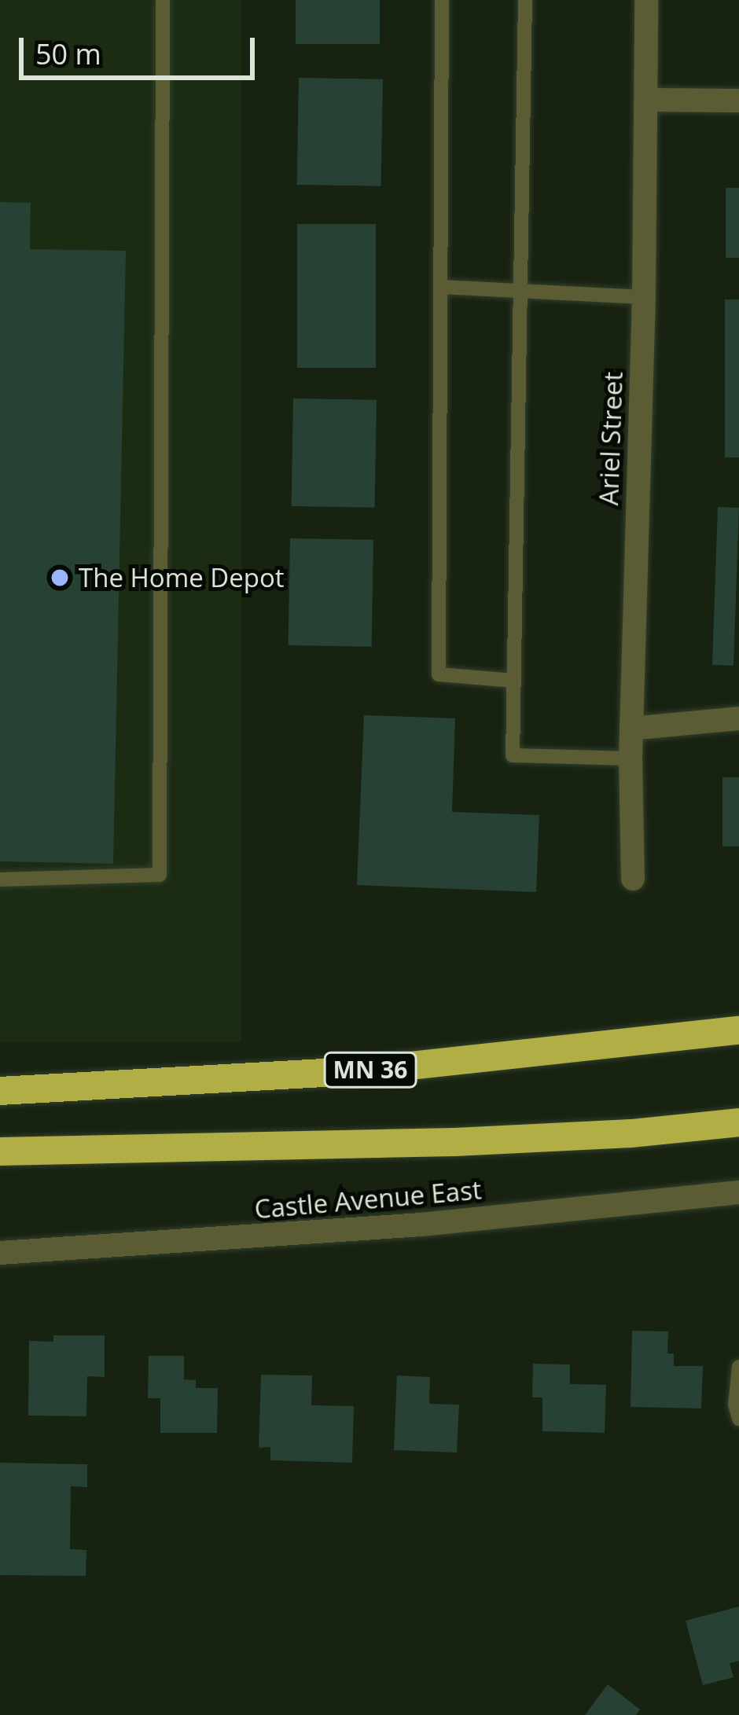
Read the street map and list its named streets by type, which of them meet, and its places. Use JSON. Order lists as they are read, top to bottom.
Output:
{
  "streets": {
    "highway": ["MN 36"],
    "street": ["Ariel Street", "Castle Avenue East"]
  },
  "places": ["The Home Depot"],
  "scale_bar": "50 m"
}
